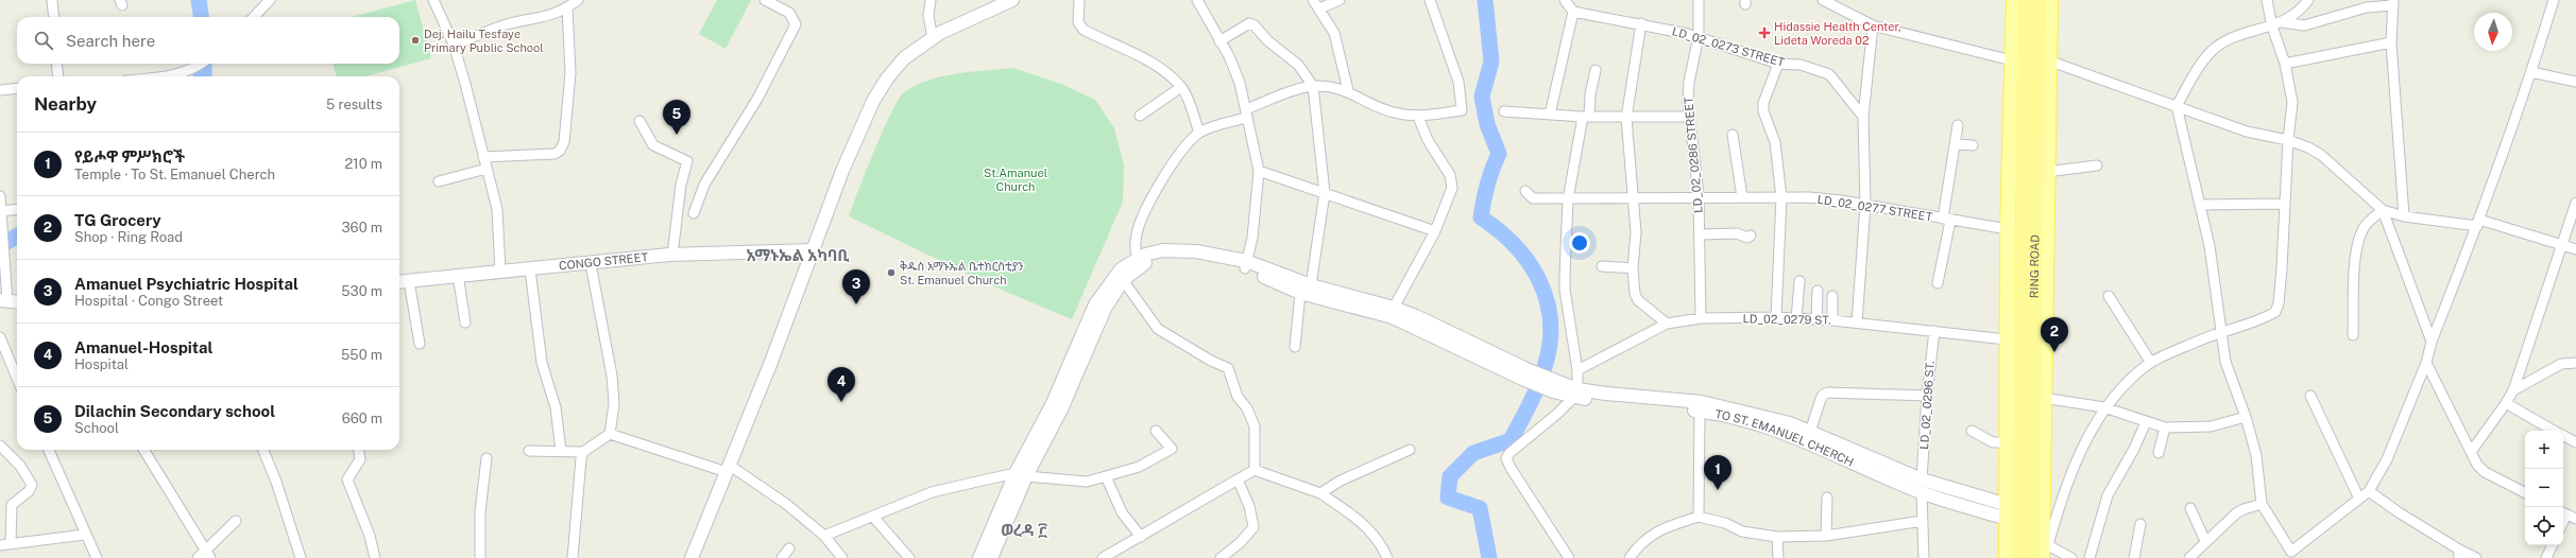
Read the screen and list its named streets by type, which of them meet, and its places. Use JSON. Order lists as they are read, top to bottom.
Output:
{
  "streets": {
    "highway": ["RING ROAD"],
    "main road": ["CONGO STREET", "TO ST. EMANUEL CHERCH"],
    "street": [
      "LD_02_0273 STREET",
      "LD_02_0286 STREET",
      "LD_02_0277 STREET",
      "LD_02_0279 ST.",
      "LD_02_0296 ST."
    ]
  },
  "crossings": [
    ["LD_02_0273 STREET", "LD_02_0286 STREET"],
    ["LD_02_0286 STREET", "LD_02_0277 STREET"],
    ["LD_02_0286 STREET", "LD_02_0279 ST."],
    ["LD_02_0279 ST.", "LD_02_0296 ST."],
    ["LD_02_0296 ST.", "TO ST. EMANUEL CHERCH"]
  ],
  "districts": ["አማኑኤል አካባቢ", "ወረዳ ፫"],
  "parks": ["St.Amanuel Church"],
  "places": {
    "health": ["Hidassie Health Center, Lideta Woreda 02"],
    "other": ["Dej. Hailu Tesfaye Primary Public School", "ቅዱስ አማኑኤል ቤተክርስቲያን St. Emanuel Church"]
  },
  "north": "bottom",
  "page": {
    "search": "Search here",
    "heading": ["Nearby", "5 results"],
    "pins": [
      "5",
      "3",
      "2",
      "4",
      "1"
    ],
    "list": [
      {
        "mark": "1",
        "name": "የይሖዋ ምሥክሮች",
        "note": "Temple · To St. Emanuel Cherch",
        "value": "210 m"
      },
      {
        "mark": "2",
        "name": "TG Grocery",
        "note": "Shop · Ring Road",
        "value": "360 m"
      },
      {
        "mark": "3",
        "name": "Amanuel Psychiatric Hospital",
        "note": "Hospital · Congo Street",
        "value": "530 m"
      },
      {
        "mark": "4",
        "name": "Amanuel-Hospital",
        "note": "Hospital",
        "value": "550 m"
      },
      {
        "mark": "5",
        "name": "Dilachin Secondary school",
        "note": "School",
        "value": "660 m"
      }
    ],
    "map_buttons": ["+", "−"]
  }
}
